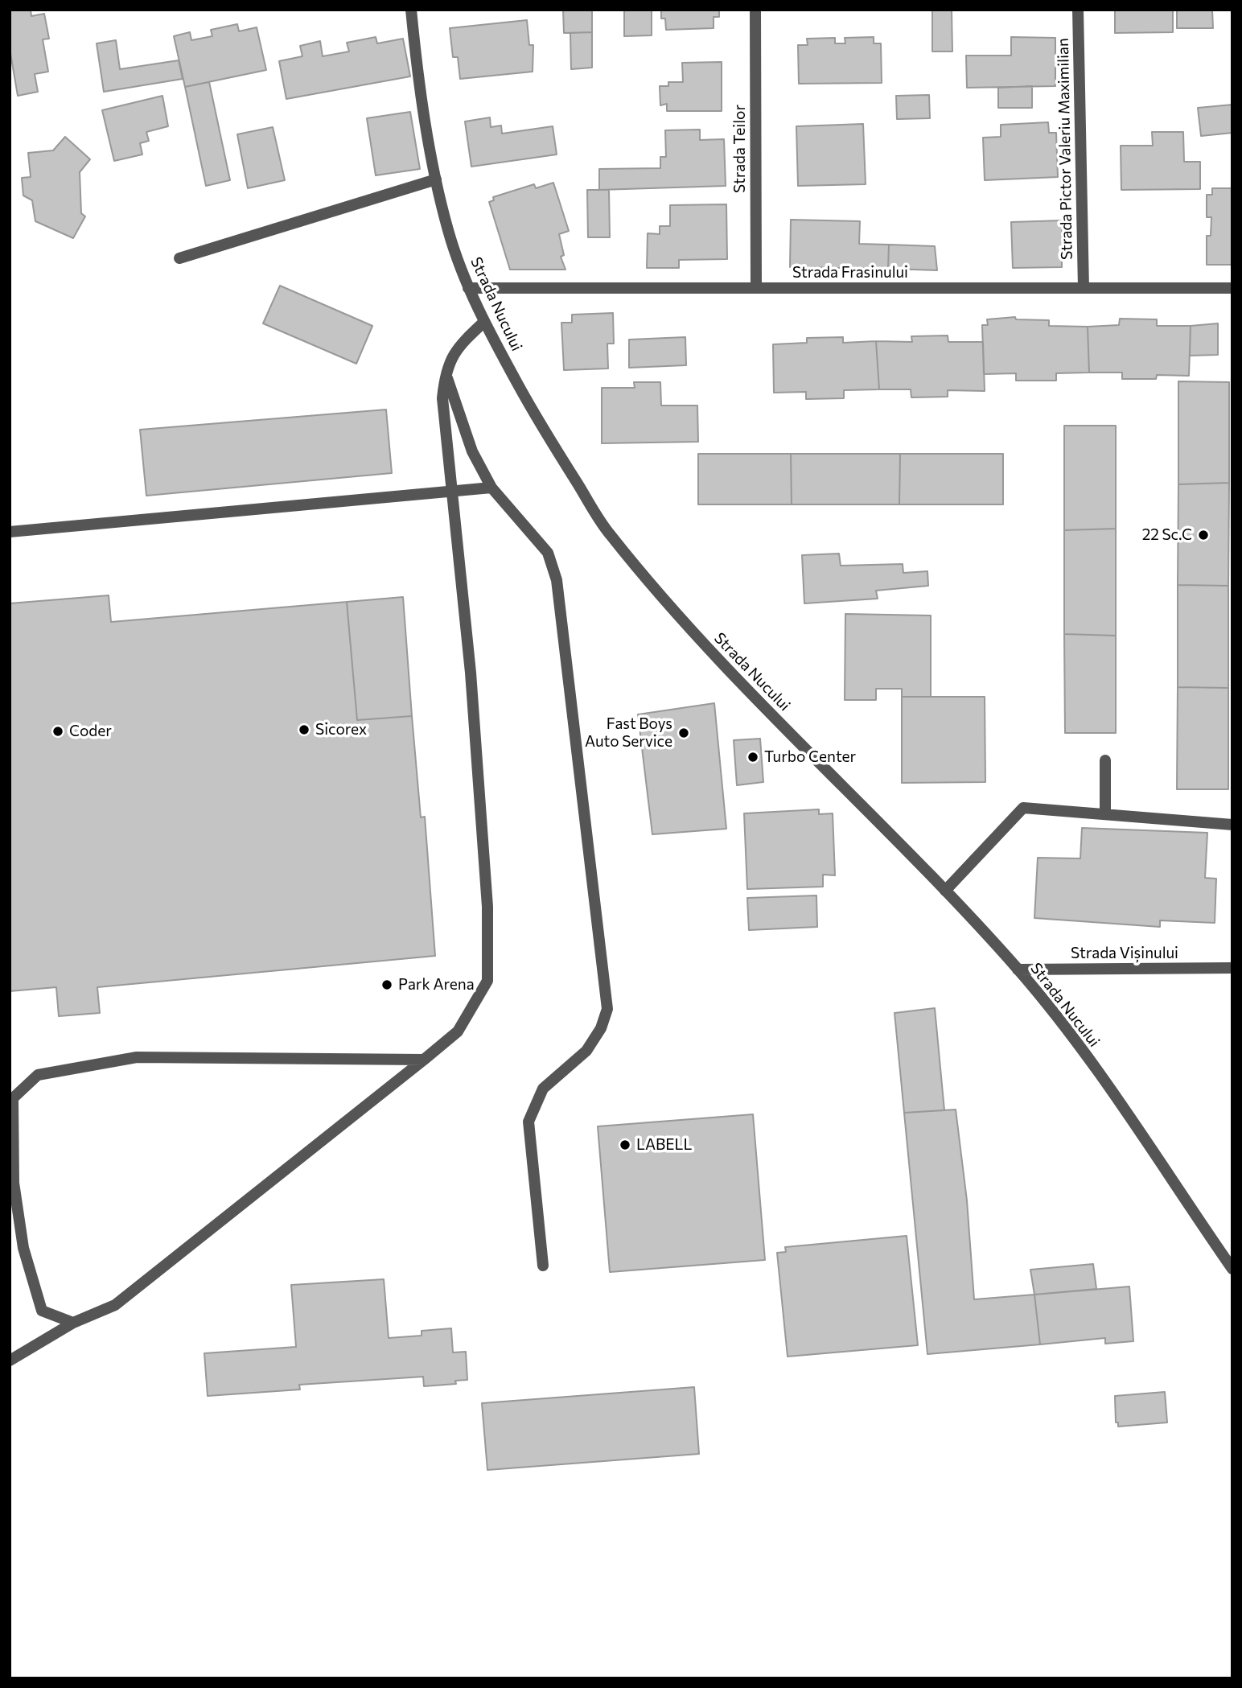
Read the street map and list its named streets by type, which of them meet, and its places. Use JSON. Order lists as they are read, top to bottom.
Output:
{
  "streets": {
    "street": [
      "Strada Teilor",
      "Strada Pictor Valeriu Maximilian",
      "Strada Frasinului",
      "Strada Nucului",
      "Strada Vișinului"
    ]
  },
  "crossings": [
    ["Strada Teilor", "Strada Frasinului"],
    ["Strada Pictor Valeriu Maximilian", "Strada Frasinului"],
    ["Strada Frasinului", "Strada Nucului"],
    ["Strada Nucului", "Strada Vișinului"]
  ],
  "places": [
    "22 Sc.C",
    "Sicorex",
    "Coder",
    "Fast Boys Auto Service",
    "Turbo Center",
    "Park Arena",
    "LABELL"
  ]
}
